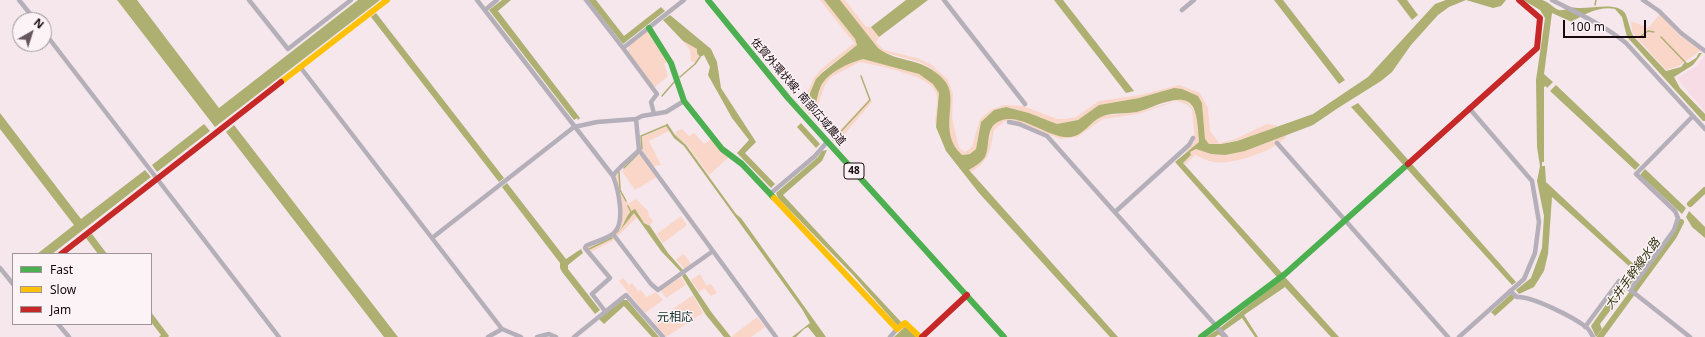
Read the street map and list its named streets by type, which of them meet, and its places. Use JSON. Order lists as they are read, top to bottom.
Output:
{
  "streets": {
    "street": ["佐賀外環状線; 南部広域農道", "48"]
  },
  "districts": ["元相応"],
  "water": ["大井手幹線水路"],
  "legend": ["Fast", "Slow", "Jam"],
  "scale_bar": "100 m",
  "north": "top right"
}
